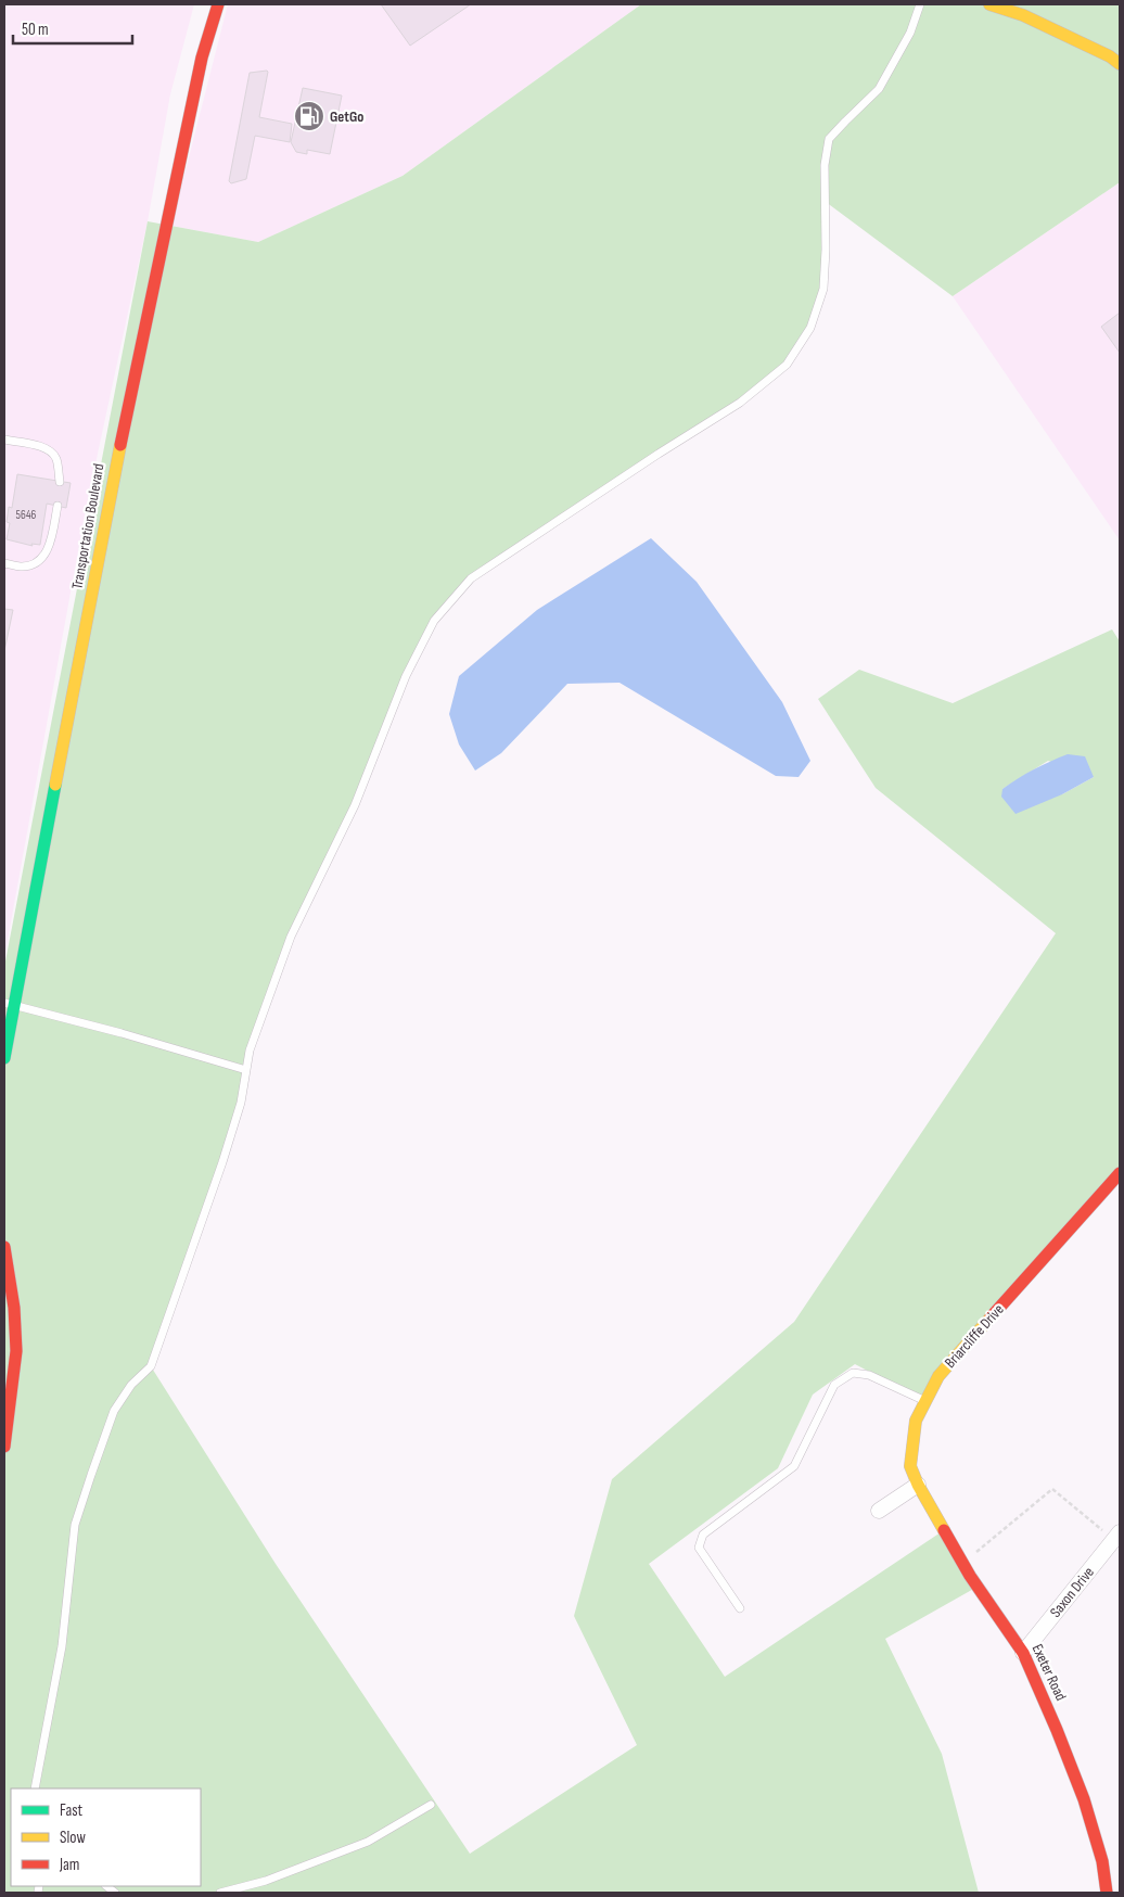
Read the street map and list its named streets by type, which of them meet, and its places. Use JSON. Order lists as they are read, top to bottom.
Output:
{
  "streets": {
    "street": [
      "Transportation Boulevard",
      "Briarcliffe Drive",
      "Saxon Drive",
      "Exeter Road"
    ]
  },
  "crossings": [
    ["Briarcliffe Drive", "Exeter Road"],
    ["Saxon Drive", "Exeter Road"]
  ],
  "places": {
    "fuel station": ["GetGo"]
  },
  "house_numbers": ["5646"],
  "legend": ["Fast", "Slow", "Jam"],
  "scale_bar": "50 m"
}
